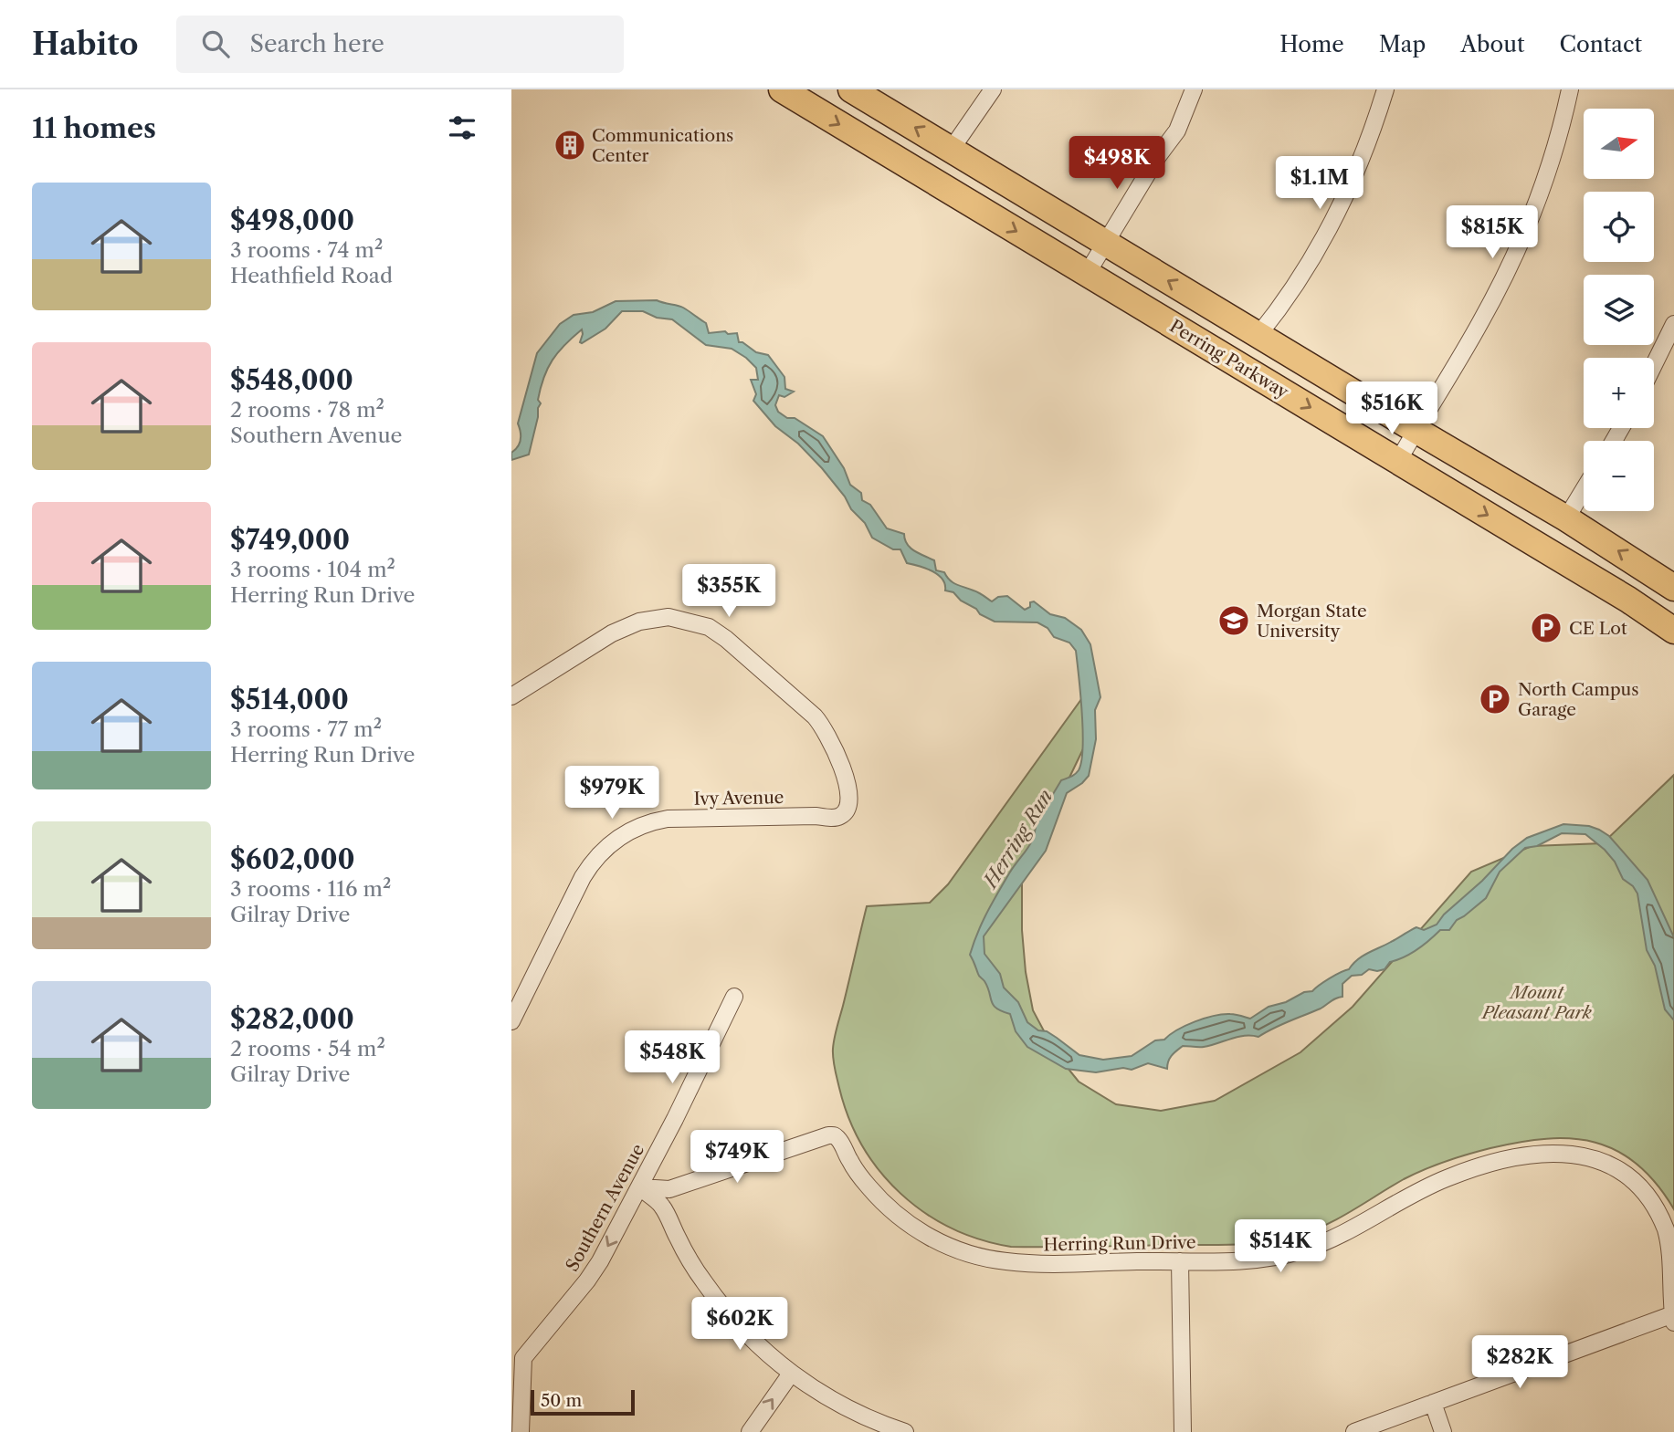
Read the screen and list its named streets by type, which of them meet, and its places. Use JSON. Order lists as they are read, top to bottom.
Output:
{
  "streets": {
    "main road": ["Perring Parkway"],
    "street": ["Ivy Avenue", "Southern Avenue", "Herring Run Drive"]
  },
  "crossings": [
    ["Southern Avenue", "Herring Run Drive"]
  ],
  "one_way": ["Southern Avenue"],
  "water": ["Herring Run"],
  "parks": ["Mount Pleasant Park"],
  "places": {
    "building": ["Communications Center"],
    "school or university": ["Morgan State University"],
    "parking": ["CE Lot", "North Campus Garage"]
  },
  "scale_bar": "50 m",
  "north": "right",
  "page": {
    "header": "Habito",
    "search": "Search here",
    "nav": [
      "Home",
      "Map",
      "About",
      "Contact"
    ],
    "heading": "11 homes",
    "map_buttons": ["+", "−"],
    "price": [
      "$498K",
      "$1.1M",
      "$815K",
      "$516K",
      "$355K",
      "$979K",
      "$548K",
      "$749K",
      "$514K",
      "$602K",
      "$282K"
    ],
    "list": [
      {
        "name": "$498,000",
        "note": "3 rooms · 74 m² · Heathfield Road"
      },
      {
        "name": "$548,000",
        "note": "2 rooms · 78 m² · Southern Avenue"
      },
      {
        "name": "$749,000",
        "note": "3 rooms · 104 m² · Herring Run Drive"
      },
      {
        "name": "$514,000",
        "note": "3 rooms · 77 m² · Herring Run Drive"
      },
      {
        "name": "$602,000",
        "note": "3 rooms · 116 m² · Gilray Drive"
      },
      {
        "name": "$282,000",
        "note": "2 rooms · 54 m² · Gilray Drive"
      }
    ],
    "scale": "50 m"
  }
}
